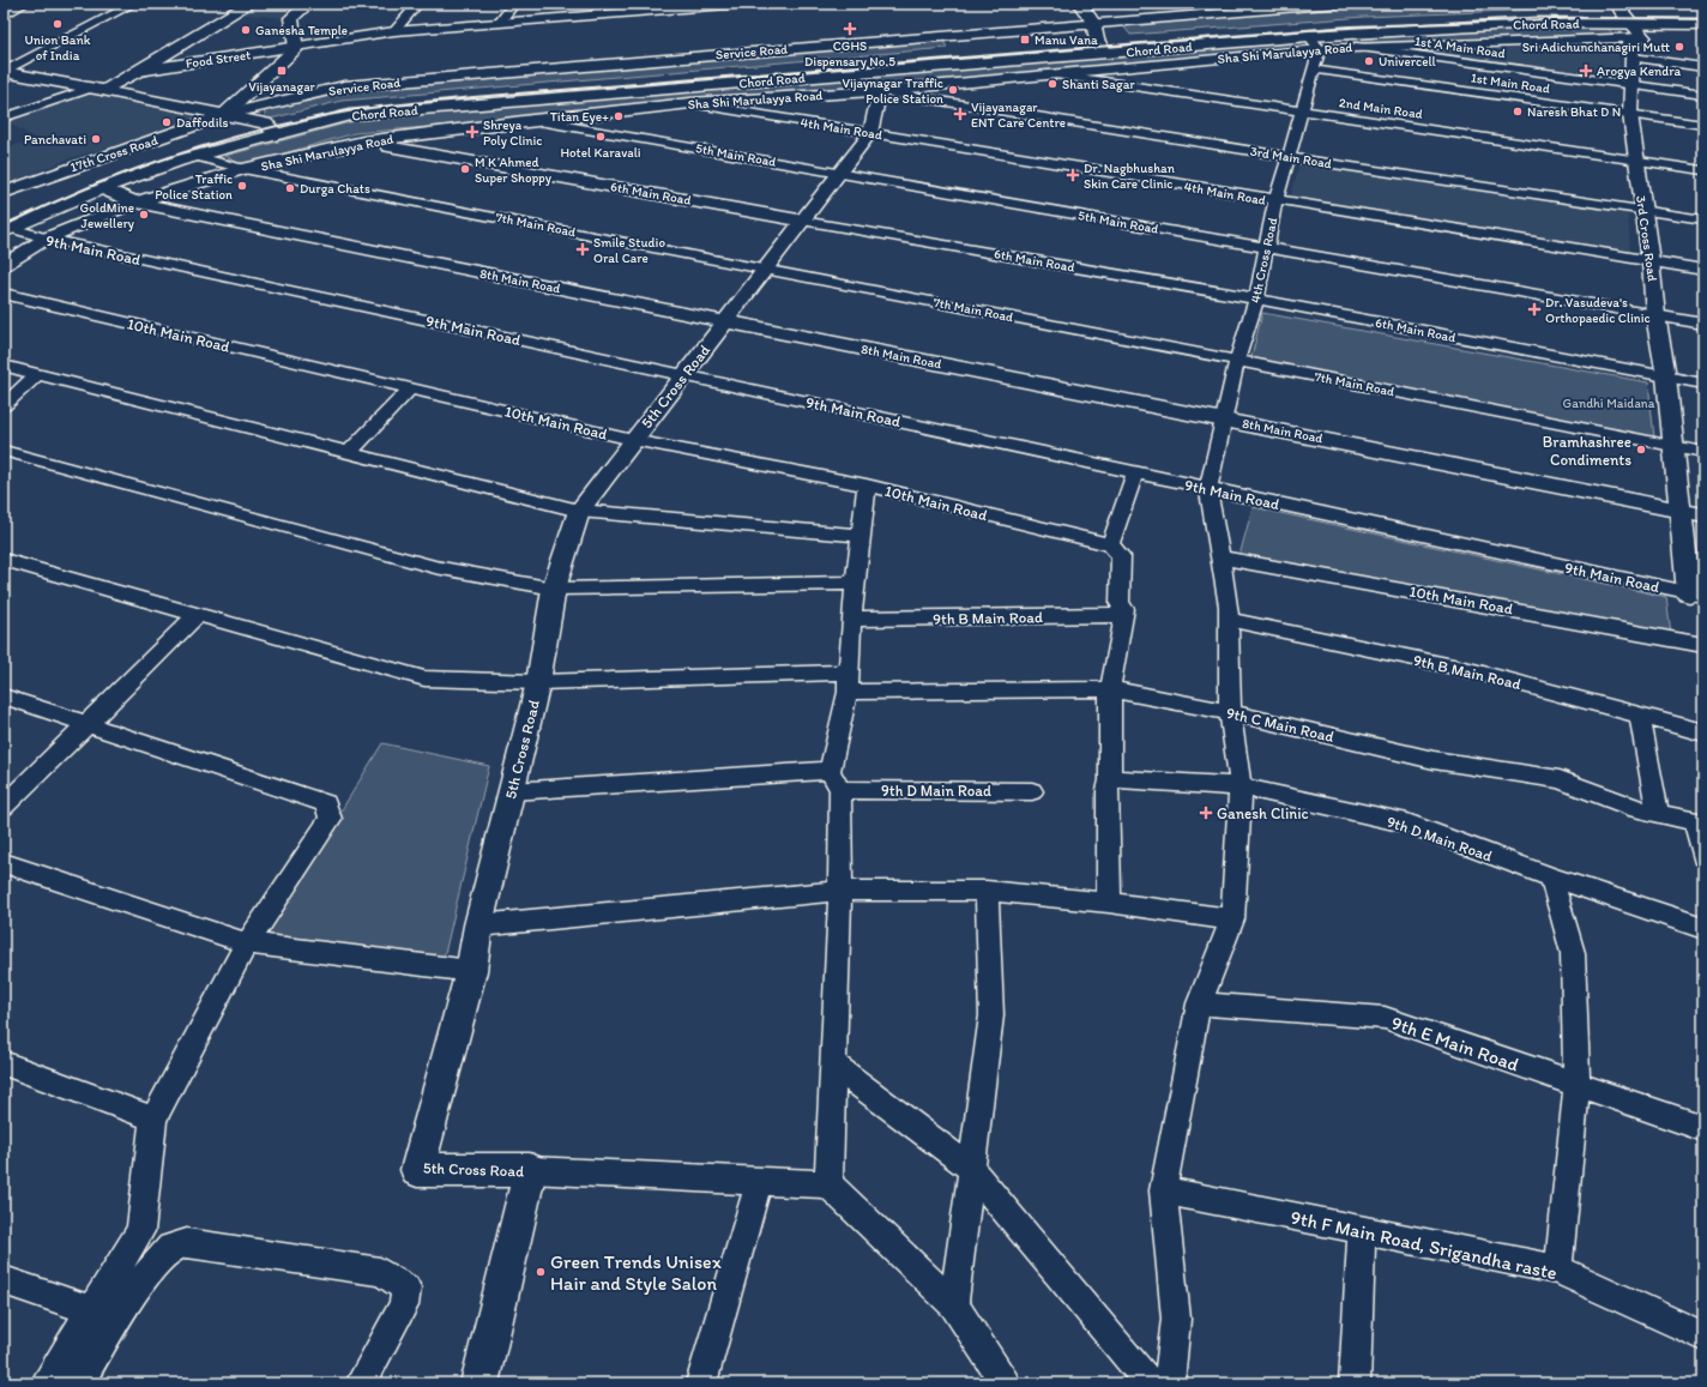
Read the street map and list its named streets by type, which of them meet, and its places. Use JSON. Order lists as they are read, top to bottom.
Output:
{
  "streets": {
    "main road": ["Chord Road"],
    "street": [
      "1st A Main Road",
      "Service Road",
      "Sha Shi Marulayya Road",
      "Food Street",
      "1st Main Road",
      "2nd Main Road",
      "4th Main Road",
      "17th Cross Road",
      "5th Main Road",
      "3rd Main Road",
      "6th Main Road",
      "7th Main Road",
      "3rd Cross Road",
      "9th Main Road",
      "4th Cross Road",
      "8th Main Road",
      "10th Main Road",
      "5th Cross Road",
      "9th B Main Road",
      "9th C Main Road",
      "9th D Main Road",
      "9th E Main Road",
      "9th F Main Road, Srigandha raste"
    ]
  },
  "crossings": [
    ["Chord Road", "7th Main Road"],
    ["Chord Road", "9th Main Road"],
    ["Chord Road", "8th Main Road"],
    ["1st A Main Road", "Sha Shi Marulayya Road"],
    ["1st A Main Road", "3rd Cross Road"],
    ["Service Road", "17th Cross Road"],
    ["Sha Shi Marulayya Road", "2nd Main Road"],
    ["Sha Shi Marulayya Road", "4th Main Road"],
    ["Sha Shi Marulayya Road", "5th Main Road"],
    ["Sha Shi Marulayya Road", "3rd Main Road"],
    ["Sha Shi Marulayya Road", "6th Main Road"],
    ["Sha Shi Marulayya Road", "7th Main Road"],
    ["Sha Shi Marulayya Road", "3rd Cross Road"],
    ["Sha Shi Marulayya Road", "9th Main Road"],
    ["Sha Shi Marulayya Road", "4th Cross Road"],
    ["Sha Shi Marulayya Road", "8th Main Road"],
    ["Sha Shi Marulayya Road", "5th Cross Road"],
    ["1st Main Road", "3rd Cross Road"],
    ["1st Main Road", "4th Cross Road"],
    ["2nd Main Road", "3rd Cross Road"],
    ["2nd Main Road", "4th Cross Road"],
    ["4th Main Road", "3rd Cross Road"],
    ["4th Main Road", "4th Cross Road"],
    ["4th Main Road", "5th Cross Road"],
    ["5th Main Road", "3rd Cross Road"],
    ["5th Main Road", "4th Cross Road"],
    ["5th Main Road", "5th Cross Road"],
    ["3rd Main Road", "3rd Cross Road"],
    ["3rd Main Road", "4th Cross Road"],
    ["3rd Main Road", "5th Cross Road"],
    ["6th Main Road", "3rd Cross Road"],
    ["6th Main Road", "4th Cross Road"],
    ["6th Main Road", "5th Cross Road"],
    ["7th Main Road", "3rd Cross Road"],
    ["7th Main Road", "4th Cross Road"],
    ["7th Main Road", "5th Cross Road"],
    ["3rd Cross Road", "9th Main Road"],
    ["3rd Cross Road", "8th Main Road"],
    ["9th Main Road", "4th Cross Road"],
    ["9th Main Road", "5th Cross Road"],
    ["4th Cross Road", "8th Main Road"],
    ["8th Main Road", "5th Cross Road"],
    ["10th Main Road", "5th Cross Road"],
    ["5th Cross Road", "9th C Main Road"],
    ["5th Cross Road", "9th D Main Road"]
  ],
  "parks": ["Gandhi Maidana"],
  "places": {
    "other": [
      "Union Bank of India",
      "Ganesha Temple",
      "Sri Adichunchanagiri Mutt",
      "Univercell",
      "Shanti Sagar",
      "Vijaynagar Traffic Police Station",
      "Naresh Bhat D N",
      "Titan Eye+",
      "Daffodils",
      "Hotel Karavali",
      "Panchavati",
      "M K Ahmed Super Shoppy",
      "Traffic Police Station",
      "Durga Chats",
      "GoldMine Jewellery",
      "Bramhashree Condiments",
      "Green Trends Unisex Hair and Style Salon"
    ],
    "health": [
      "CGHS Dispensary No.5",
      "Arogya Kendra",
      "Vijayanagar ENT Care Centre",
      "Shreya Poly Clinic",
      "Dr. Nagbhushan Skin Care Clinic",
      "Smile Studio Oral Care",
      "Dr. Vasudeva's Orthopaedic Clinic",
      "Ganesh Clinic"
    ],
    "transit": ["Manu Vana", "Vijayanagar"]
  }
}
